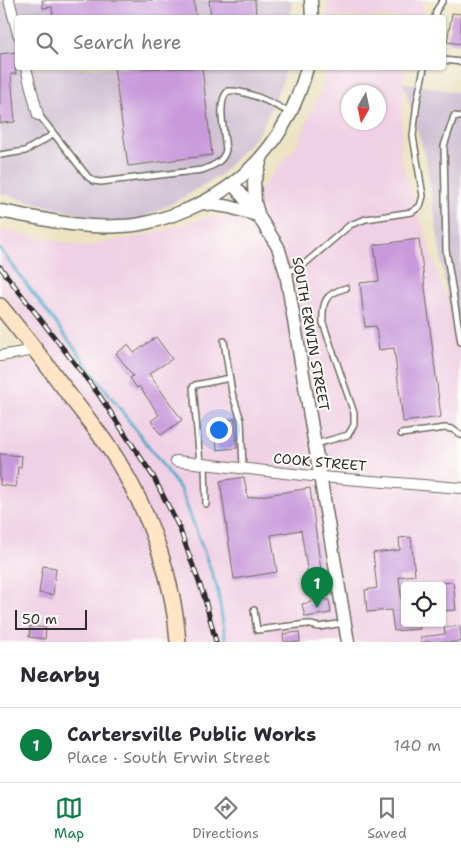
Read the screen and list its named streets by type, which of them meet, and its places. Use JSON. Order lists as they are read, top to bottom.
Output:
{
  "streets": {
    "street": ["SOUTH ERWIN STREET", "COOK STREET"]
  },
  "crossings": [
    ["SOUTH ERWIN STREET", "COOK STREET"]
  ],
  "scale_bar": "50 m",
  "north": "bottom",
  "page": {
    "search": "Search here",
    "pins": "1",
    "scale": "50 m",
    "heading": "Nearby",
    "list": [
      {
        "mark": "1",
        "name": "Cartersville Public Works",
        "note": "Place · South Erwin Street",
        "value": "140 m"
      }
    ],
    "nav": ["Map", "Directions", "Saved"]
  }
}
